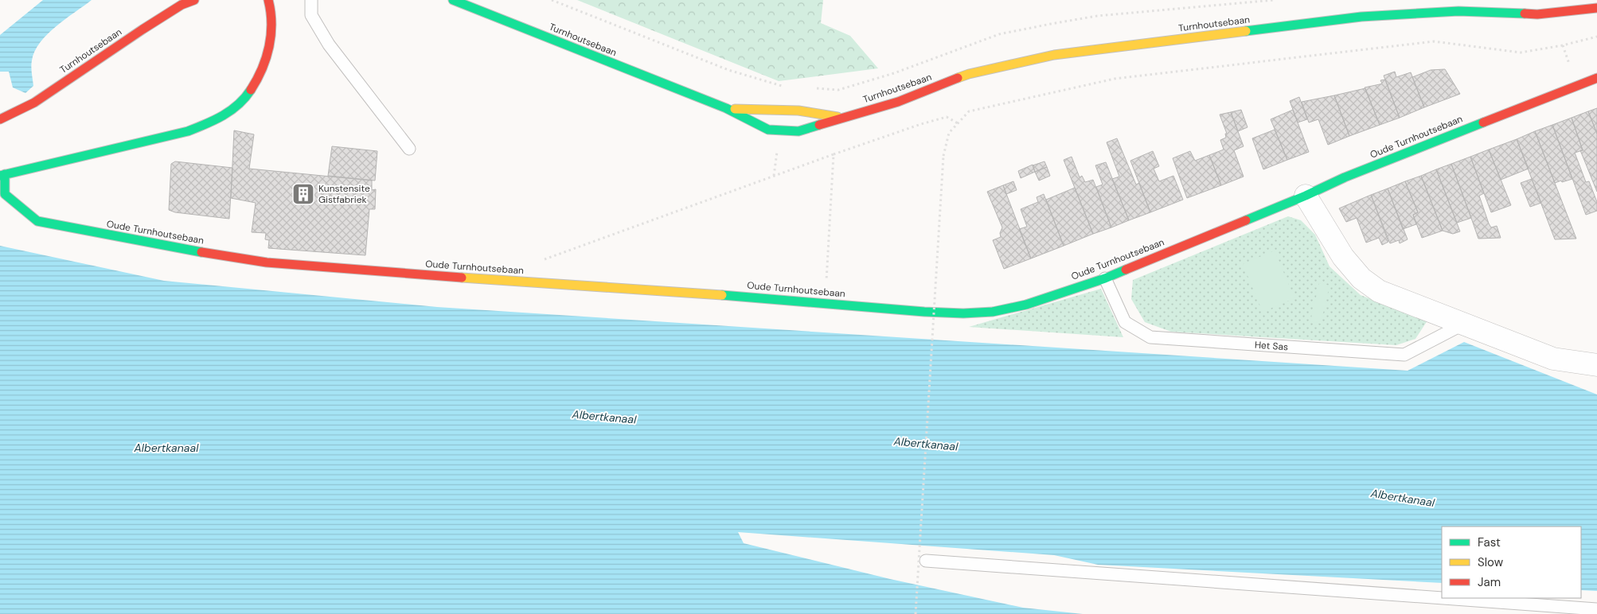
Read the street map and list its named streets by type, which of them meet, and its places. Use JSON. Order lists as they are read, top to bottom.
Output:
{
  "streets": {
    "street": ["Turnhoutsebaan", "Oude Turnhoutsebaan"],
    "lane": ["Het Sas"]
  },
  "crossings": [
    ["Oude Turnhoutsebaan", "Het Sas"]
  ],
  "water": ["Albertkanaal"],
  "places": {
    "building": ["Kunstensite Gistfabriek"]
  },
  "legend": ["Fast", "Slow", "Jam"]
}
